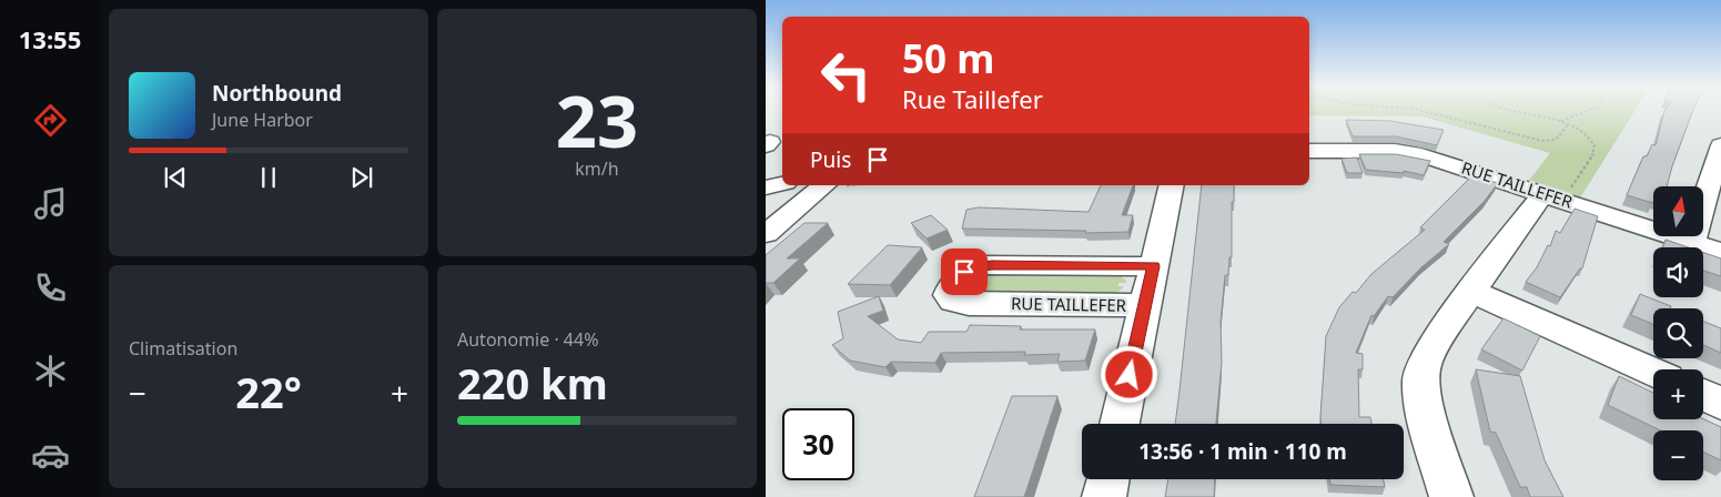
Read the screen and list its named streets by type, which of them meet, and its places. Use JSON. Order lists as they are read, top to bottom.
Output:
{
  "streets": {
    "street": ["RUE TAILLEFER"]
  },
  "north": "top",
  "page": {
    "tabs": "13:55",
    "tile": [
      ["23", "km/h"],
      "Climatisation",
      ["Autonomie · 44%", "220 km"]
    ],
    "turn": ["50 m", "Rue Taillefer"],
    "song": ["Northbound", "June Harbor"],
    "then": "Puis",
    "map_buttons": ["+", "−"],
    "heat": ["−", "22°", "+"],
    "limit": "30",
    "trip": "13:56 · 1 min · 110 m"
  }
}
